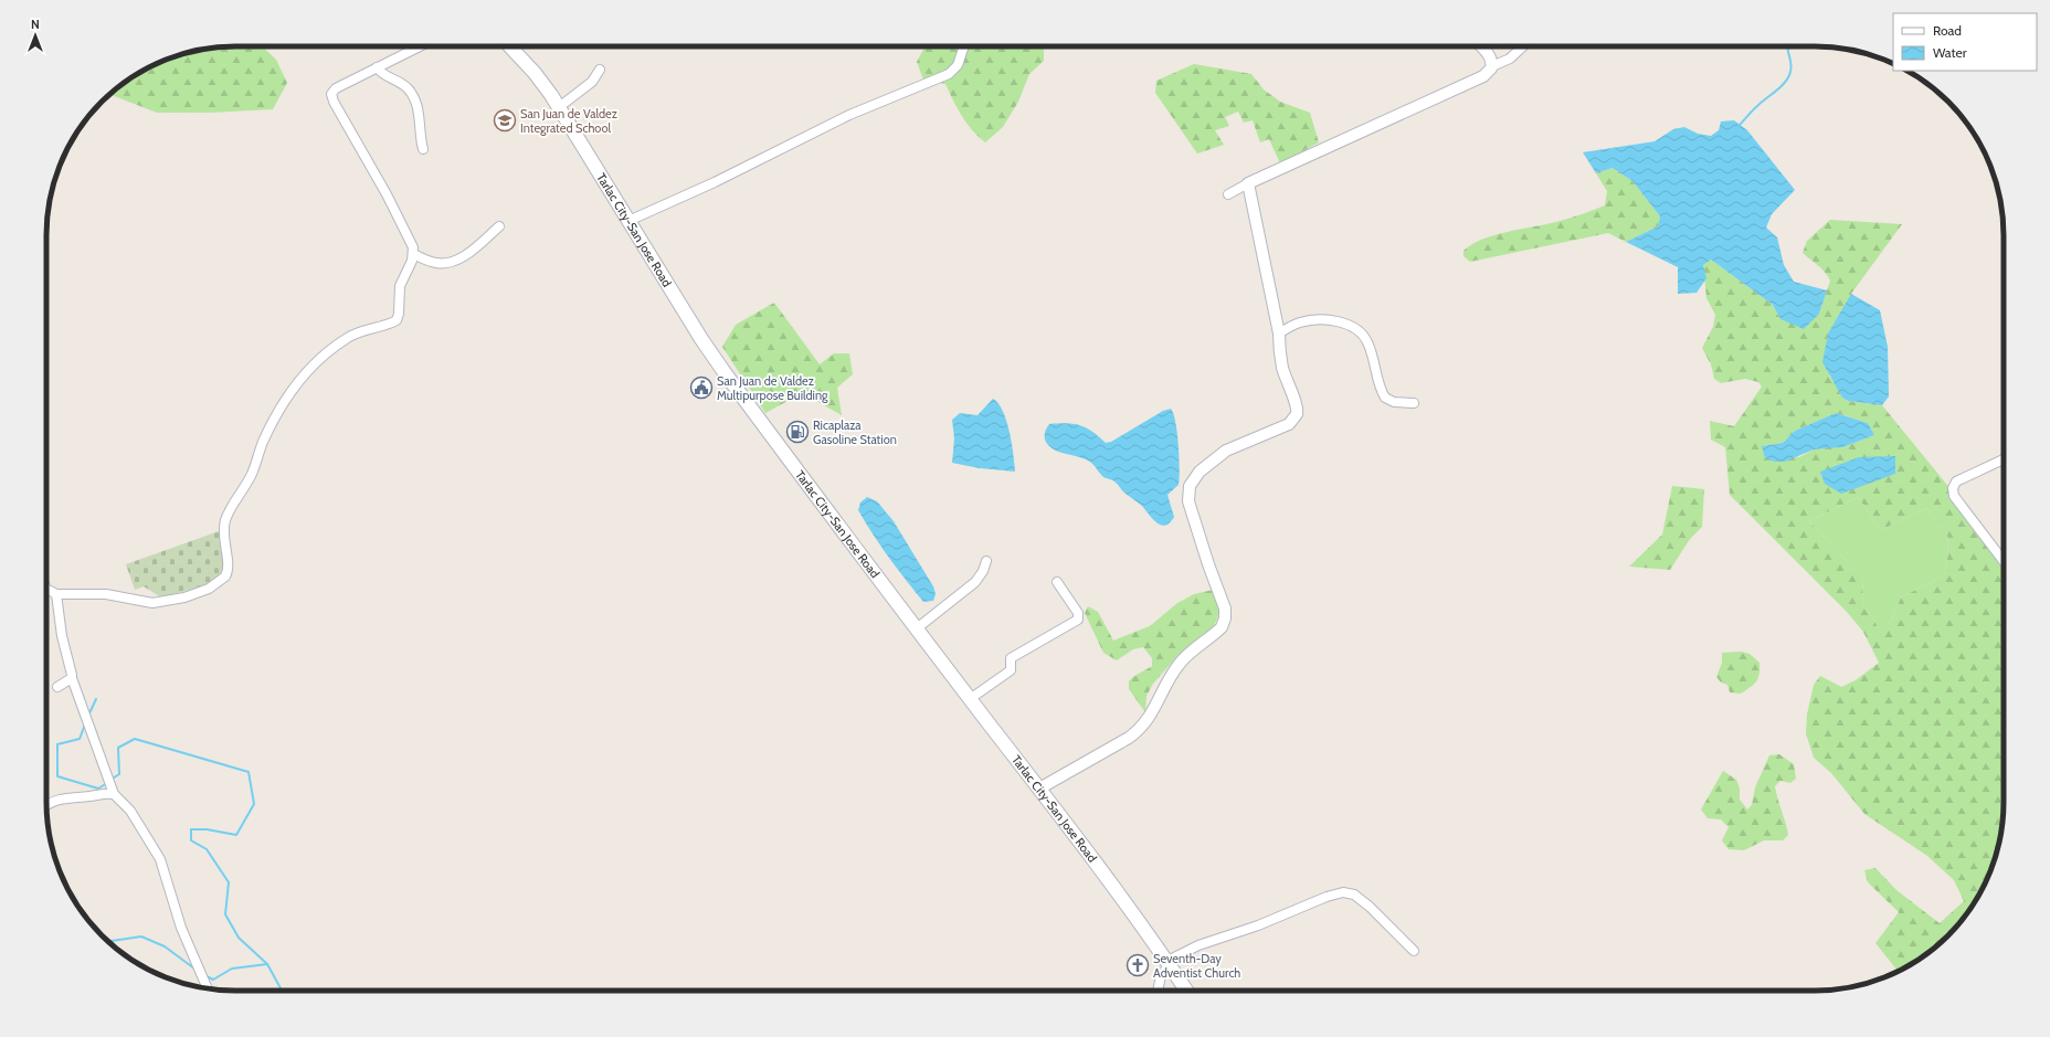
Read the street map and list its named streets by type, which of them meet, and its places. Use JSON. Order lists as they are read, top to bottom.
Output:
{
  "streets": {
    "main road": ["Tarlac City-San Jose Road"]
  },
  "places": {
    "school or university": ["San Juan de Valdez Integrated School"],
    "public building": ["San Juan de Valdez Multipurpose Building"],
    "fuel station": ["Ricaplaza Gasoline Station"],
    "church": ["Seventh-Day Adventist Church"]
  },
  "legend": ["Road", "Water"],
  "north": "top"
}
